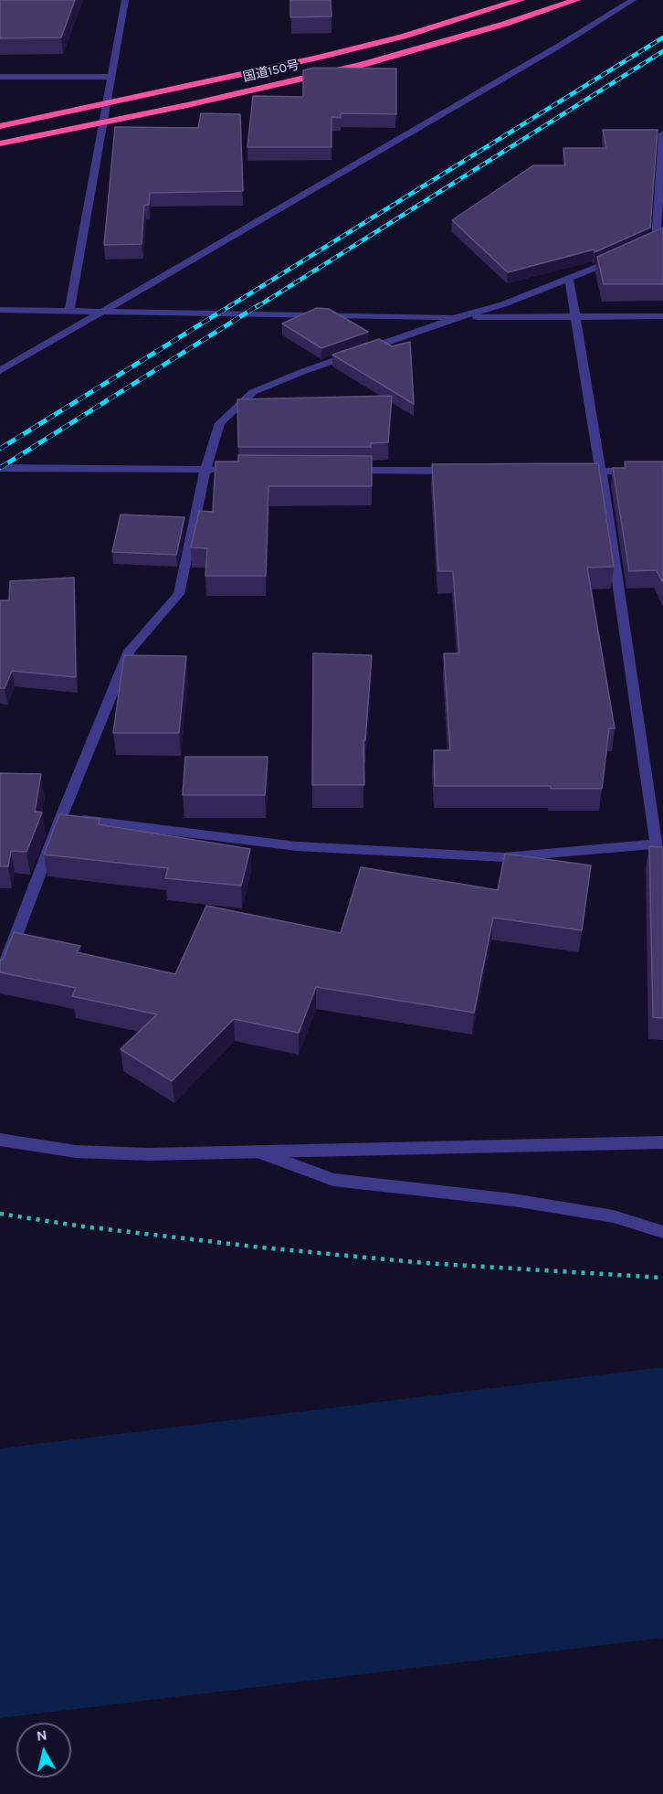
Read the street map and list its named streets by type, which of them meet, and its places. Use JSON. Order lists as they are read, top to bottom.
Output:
{
  "streets": {
    "highway": ["国道150号"]
  },
  "north": "top"
}
